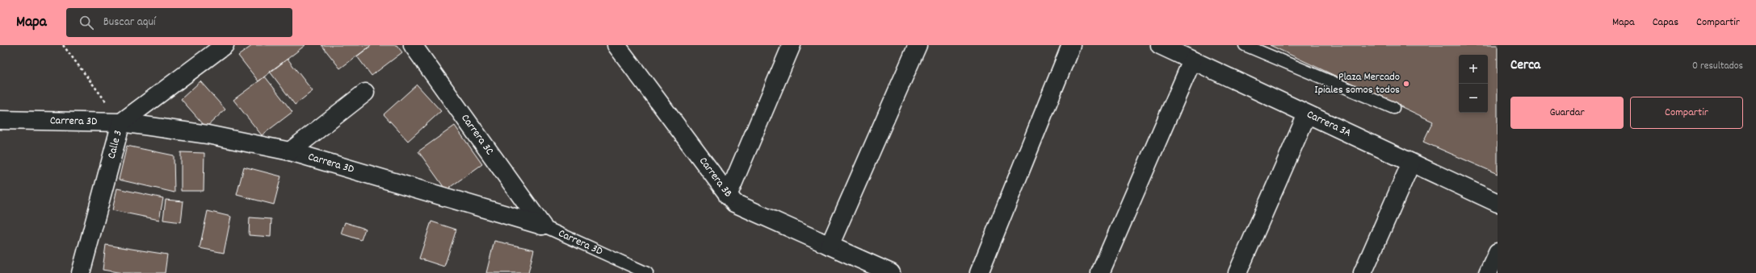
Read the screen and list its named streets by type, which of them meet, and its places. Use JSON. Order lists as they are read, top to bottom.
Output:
{
  "streets": {
    "street": [
      "Carrera 3D",
      "Carrera 3A",
      "Carrera 3C",
      "Calle 3",
      "Carrera 3B"
    ]
  },
  "crossings": [
    ["Carrera 3D", "Carrera 3C"],
    ["Carrera 3D", "Calle 3"]
  ],
  "places": ["Plaza Mercado Ipiales somos todos"],
  "page": {
    "header": "Mapa",
    "search": "Buscar aquí",
    "nav": ["Mapa", "Capas", "Compartir"],
    "heading": ["Cerca", "0 resultados"],
    "map_buttons": ["+", "−"],
    "buttons": ["Guardar", "Compartir"]
  }
}
